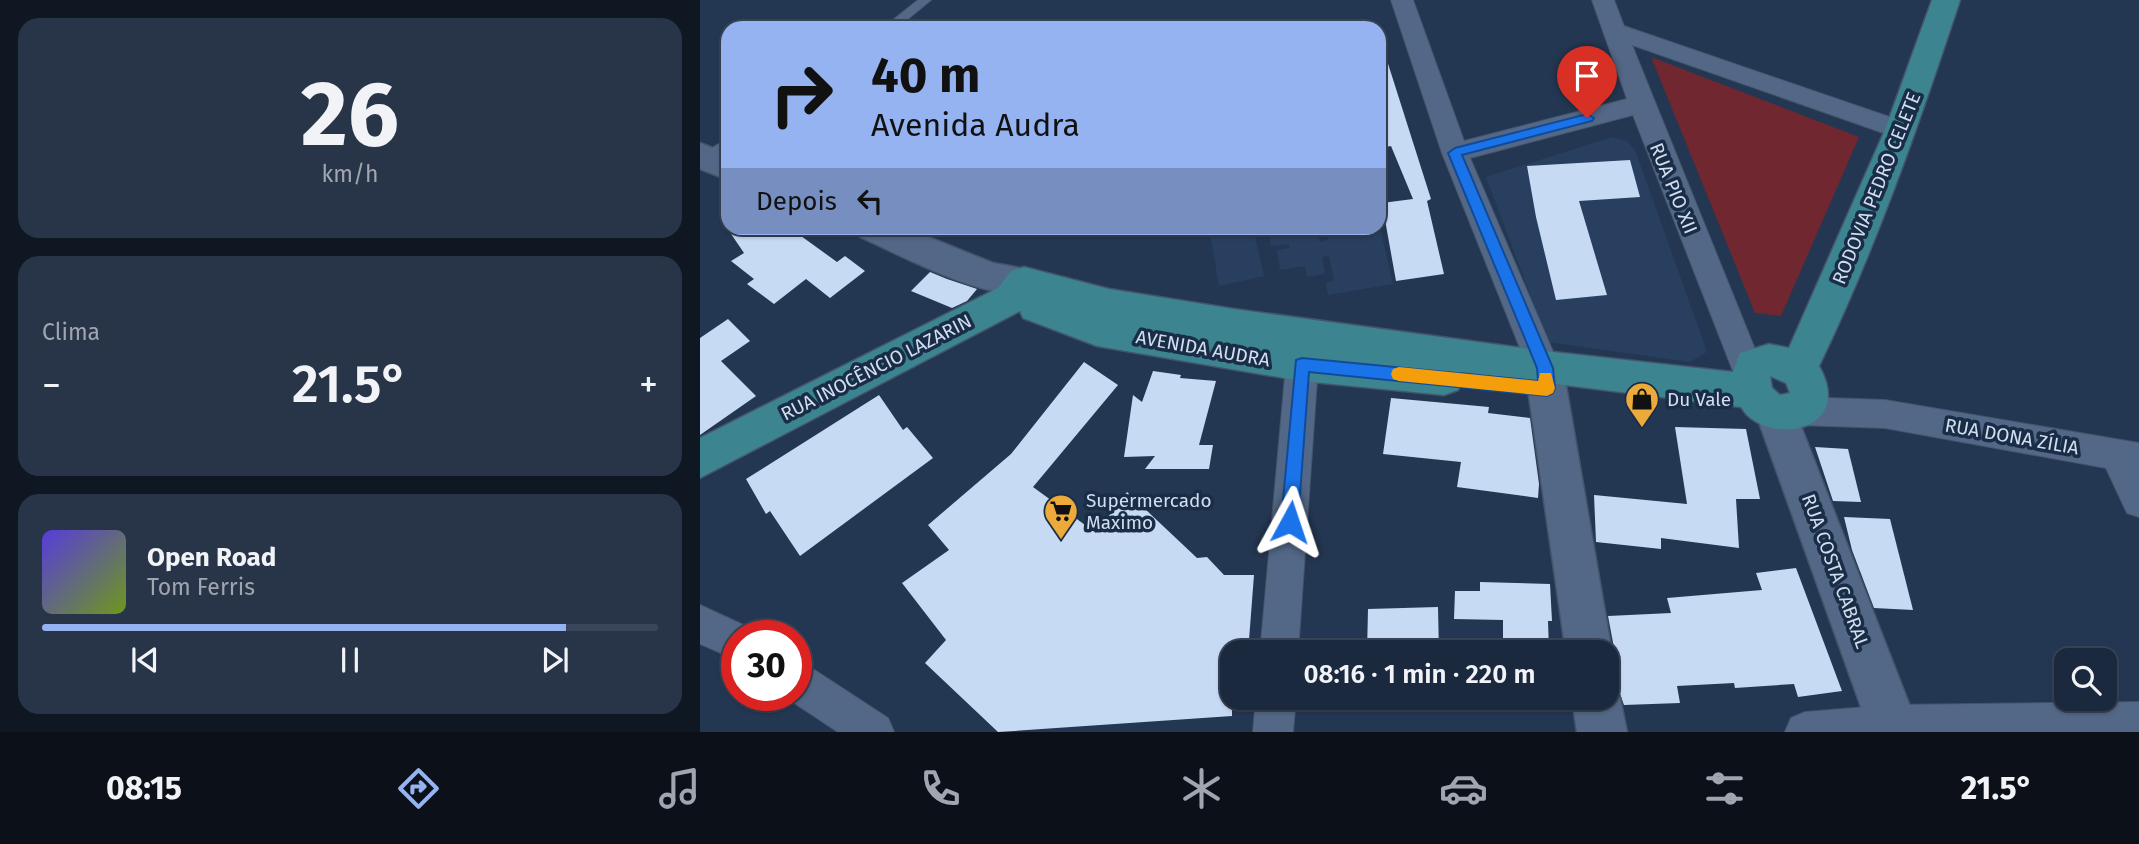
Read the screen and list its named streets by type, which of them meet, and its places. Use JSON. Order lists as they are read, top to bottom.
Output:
{
  "streets": {
    "main road": ["RODOVIA PEDRO CELETE", "AVENIDA AUDRA", "RUA INOCÊNCIO LAZARIN"],
    "street": ["RUA PIO XII", "RUA DONA ZÍLIA", "RUA COSTA CABRAL"]
  },
  "crossings": [
    ["RUA PIO XII", "RODOVIA PEDRO CELETE"],
    ["RUA PIO XII", "AVENIDA AUDRA"],
    ["RUA PIO XII", "RUA DONA ZÍLIA"],
    ["RUA PIO XII", "RUA COSTA CABRAL"],
    ["RODOVIA PEDRO CELETE", "AVENIDA AUDRA"],
    ["RODOVIA PEDRO CELETE", "RUA DONA ZÍLIA"],
    ["RODOVIA PEDRO CELETE", "RUA COSTA CABRAL"],
    ["AVENIDA AUDRA", "RUA INOCÊNCIO LAZARIN"],
    ["AVENIDA AUDRA", "RUA DONA ZÍLIA"],
    ["AVENIDA AUDRA", "RUA COSTA CABRAL"],
    ["RUA DONA ZÍLIA", "RUA COSTA CABRAL"]
  ],
  "places": {
    "shop": ["Du Vale"],
    "supermarket": ["Supermercado Maximo"]
  },
  "page": {
    "tile": [
      ["26", "km/h"],
      "Clima"
    ],
    "turn": ["40 m", "Avenida Audra"],
    "then": "Depois",
    "heat": ["−", "21.5°", "+"],
    "song": ["Open Road", "Tom Ferris"],
    "limit": "30",
    "trip": "08:16 · 1 min · 220 m",
    "tabs": ["08:15", "21.5°"]
  }
}
